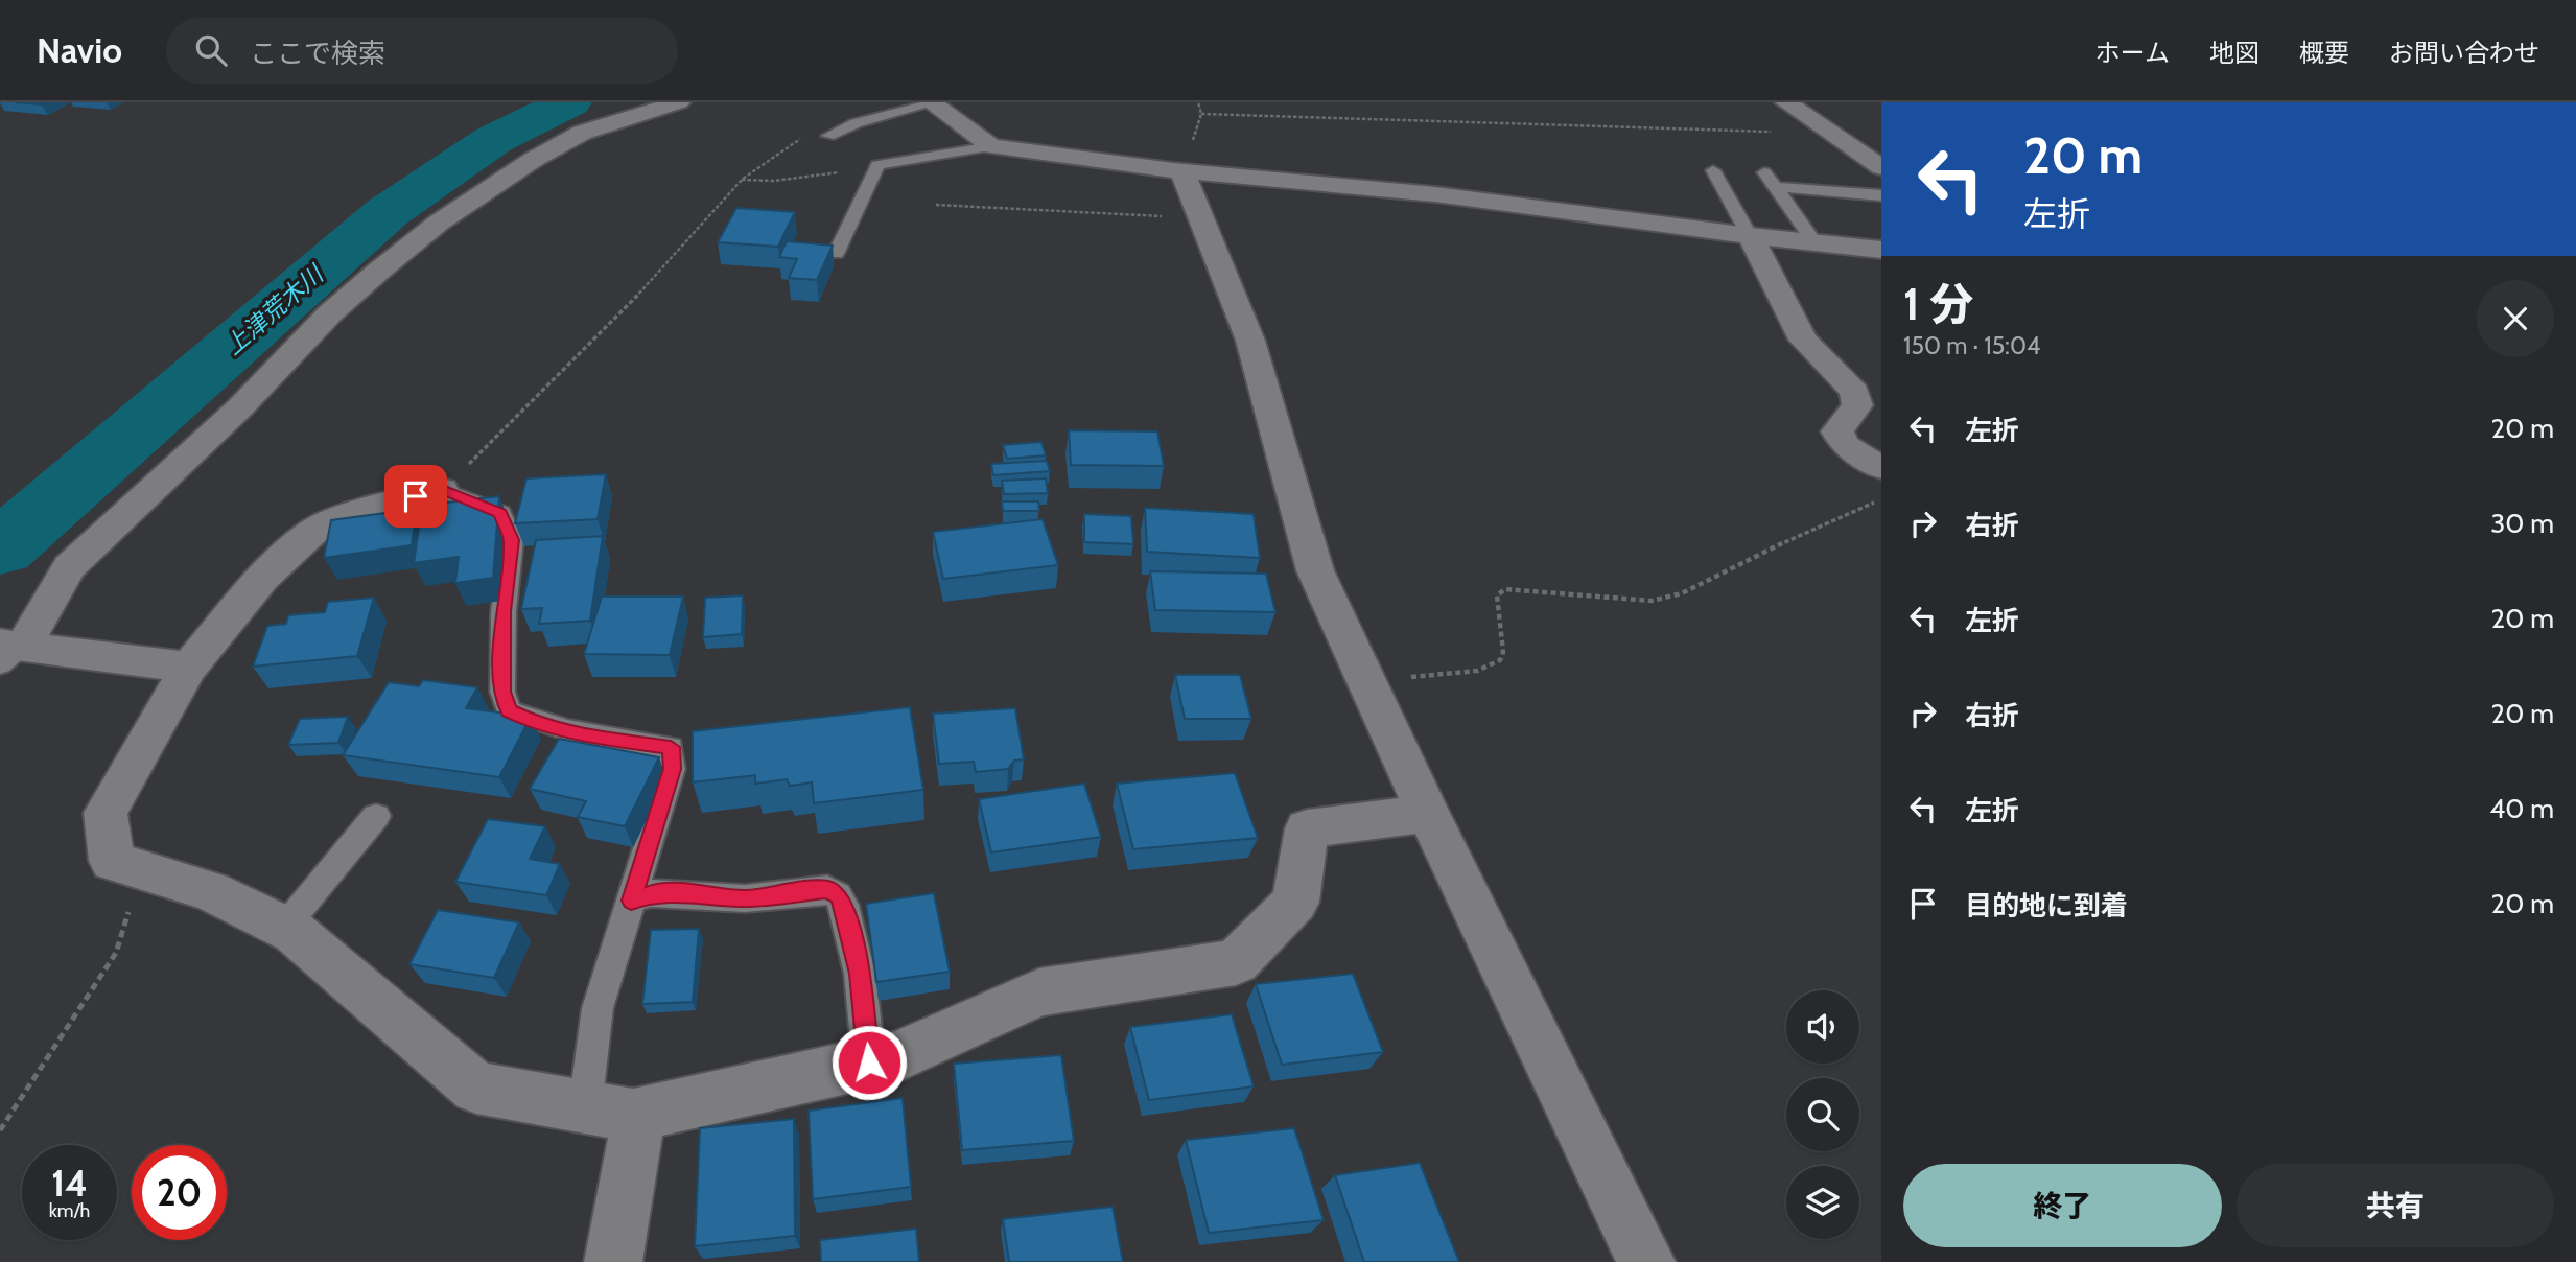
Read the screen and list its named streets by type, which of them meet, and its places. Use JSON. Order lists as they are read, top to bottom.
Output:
{
  "water": ["上津荒木川"],
  "page": {
    "header": "Navio",
    "search": "ここで検索",
    "nav": [
      "ホーム",
      "地図",
      "概要",
      "お問い合わせ"
    ],
    "turn": ["20 m", "左折"],
    "heading": ["1 分", "150 m · 15:04"],
    "list": [
      {
        "name": "左折",
        "value": "20 m"
      },
      {
        "name": "右折",
        "value": "30 m"
      },
      {
        "name": "左折",
        "value": "20 m"
      },
      {
        "name": "右折",
        "value": "20 m"
      },
      {
        "name": "左折",
        "value": "40 m"
      },
      {
        "name": "目的地に到着",
        "value": "20 m"
      }
    ],
    "speed": "14 km/h",
    "limit": "20",
    "buttons": ["終了", "共有"]
  }
}
